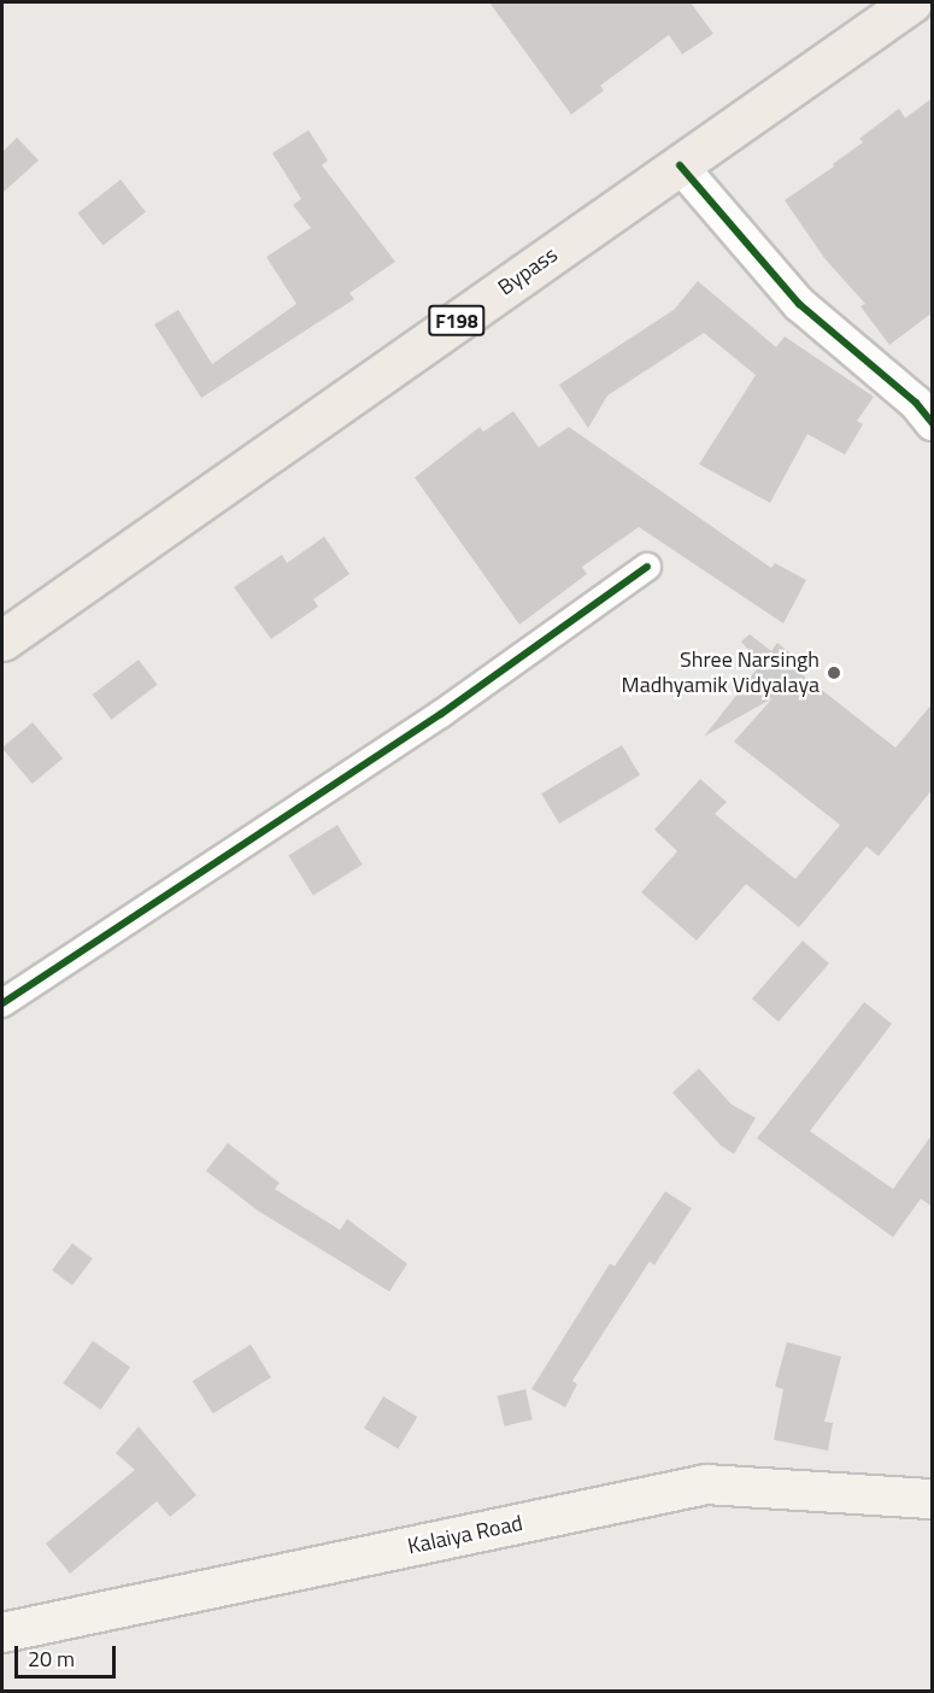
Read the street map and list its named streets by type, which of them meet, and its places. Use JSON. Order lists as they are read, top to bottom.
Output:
{
  "streets": {
    "main road": ["Bypass", "F198", "Kalaiya Road"]
  },
  "places": ["Shree Narsingh Madhyamik Vidyalaya"],
  "scale_bar": "20 m"
}
